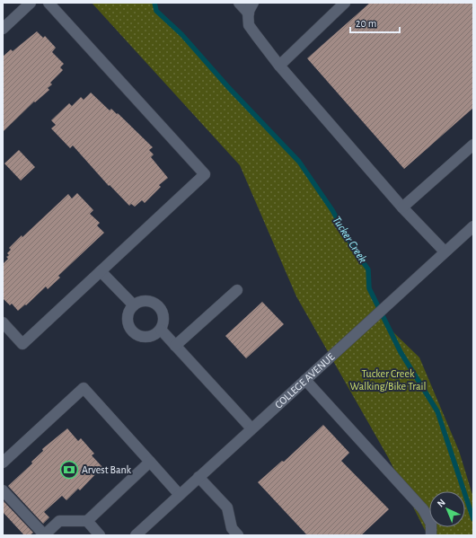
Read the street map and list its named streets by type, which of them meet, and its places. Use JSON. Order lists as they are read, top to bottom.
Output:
{
  "streets": {
    "street": ["COLLEGE AVENUE"]
  },
  "water": ["Tucker Creek"],
  "parks": ["Tucker Creek Walking/Bike Trail"],
  "places": {
    "bank": ["Arvest Bank"]
  },
  "scale_bar": "20 m",
  "north": "top left"
}
